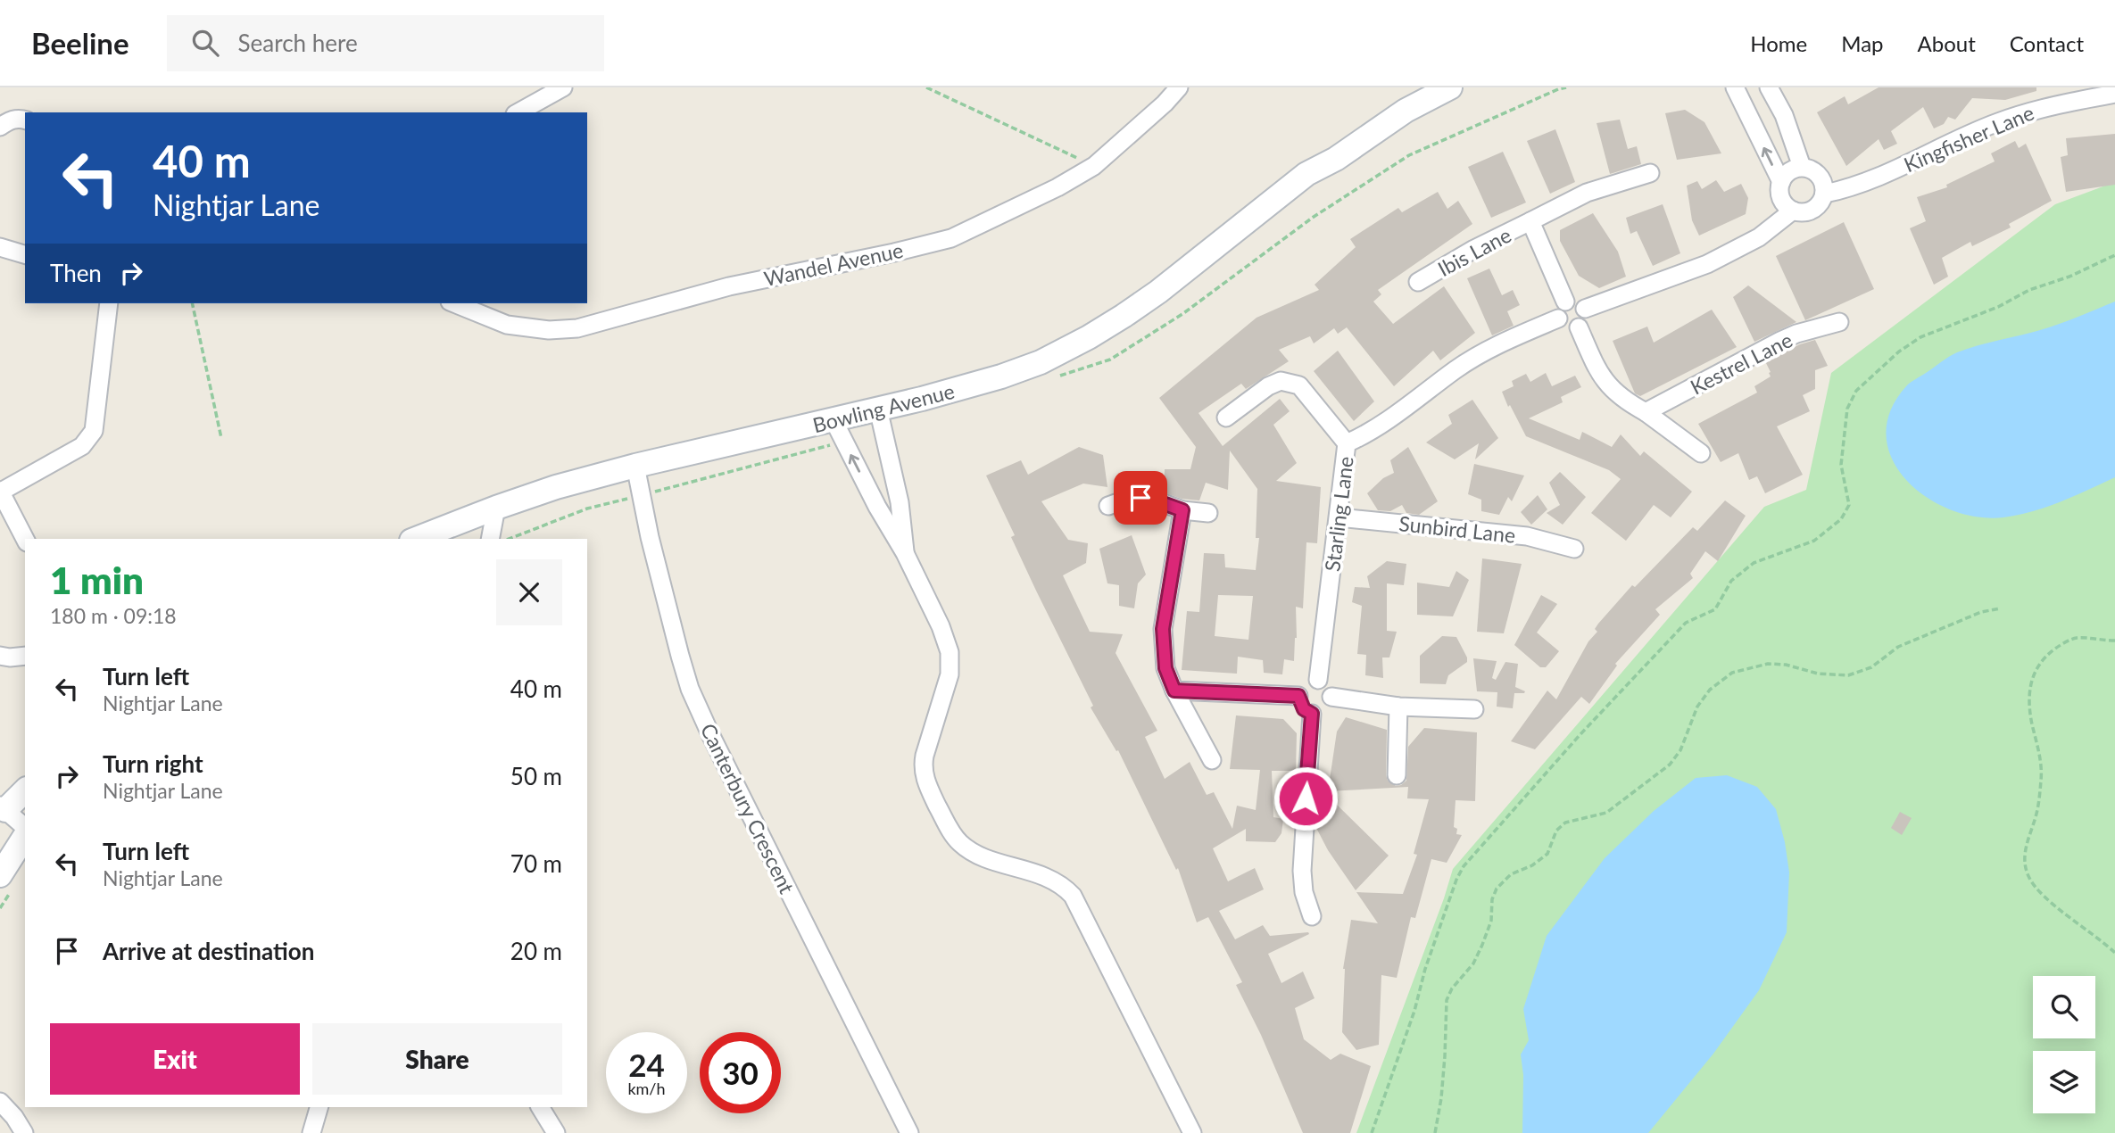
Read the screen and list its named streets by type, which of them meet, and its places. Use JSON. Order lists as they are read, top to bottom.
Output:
{
  "streets": {
    "main road": ["Bowling Avenue"],
    "street": [
      "Kingfisher Lane",
      "Ibis Lane",
      "Wandel Avenue",
      "Kestrel Lane",
      "Starling Lane",
      "Sunbird Lane",
      "Canterbury Crescent"
    ]
  },
  "crossings": [
    ["Ibis Lane", "Starling Lane"],
    ["Bowling Avenue", "Canterbury Crescent"],
    ["Starling Lane", "Sunbird Lane"]
  ],
  "page": {
    "header": "Beeline",
    "search": "Search here",
    "nav": [
      "Home",
      "Map",
      "About",
      "Contact"
    ],
    "turn": ["40 m", "Nightjar Lane"],
    "then": "Then",
    "heading": ["1 min", "180 m · 09:18"],
    "list": [
      {
        "name": "Turn left",
        "note": "Nightjar Lane",
        "value": "40 m"
      },
      {
        "name": "Turn right",
        "note": "Nightjar Lane",
        "value": "50 m"
      },
      {
        "name": "Turn left",
        "note": "Nightjar Lane",
        "value": "70 m"
      },
      {
        "name": "Arrive at destination",
        "value": "20 m"
      }
    ],
    "buttons": ["Exit", "Share"],
    "speed": "24 km/h",
    "limit": "30"
  }
}
